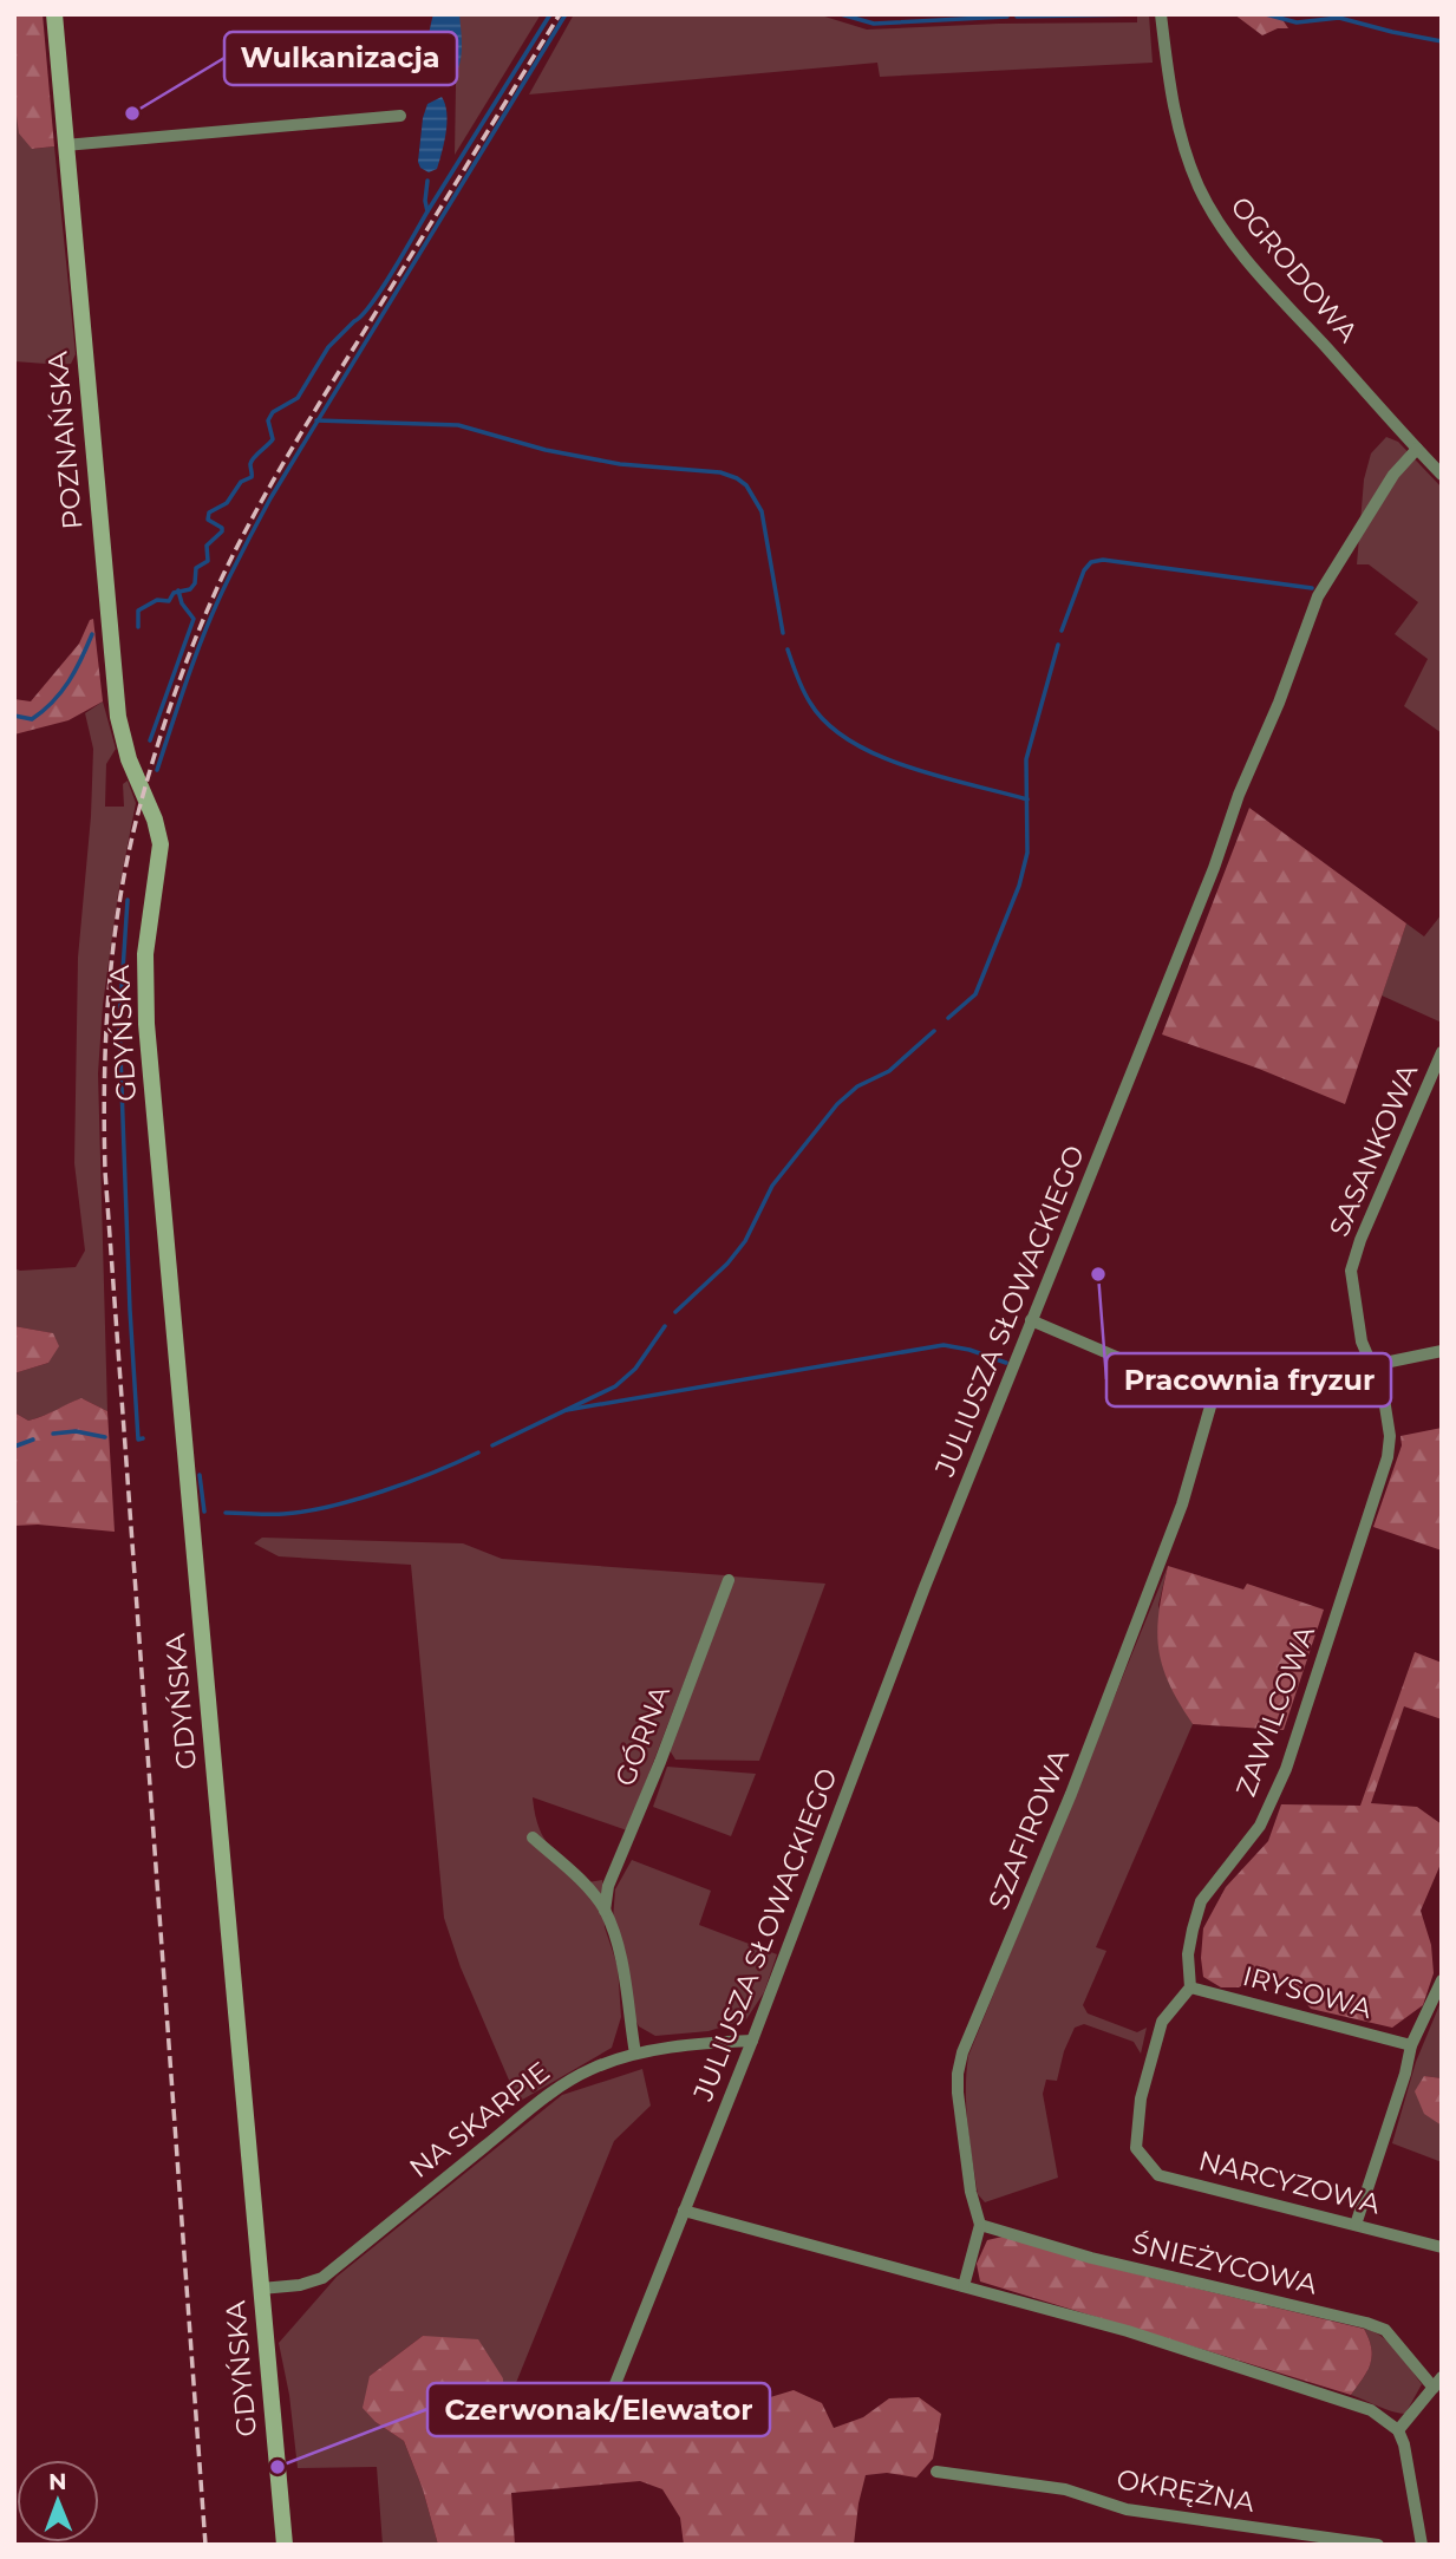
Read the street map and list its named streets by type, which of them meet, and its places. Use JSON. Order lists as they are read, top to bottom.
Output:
{
  "streets": {
    "main road": ["POZNAŃSKA", "GDYŃSKA"],
    "street": [
      "OGRODOWA",
      "SASANKOWA",
      "JULIUSZA SŁOWACKIEGO",
      "ZAWILCOWA",
      "GÓRNA",
      "SZAFIROWA",
      "IRYSOWA",
      "NA SKARPIE",
      "NARCYZOWA",
      "ŚNIEŻYCOWA",
      "OKRĘŻNA"
    ]
  },
  "crossings": [
    ["OGRODOWA", "JULIUSZA SŁOWACKIEGO"],
    ["POZNAŃSKA", "GDYŃSKA"],
    ["GDYŃSKA", "NA SKARPIE"],
    ["SASANKOWA", "ZAWILCOWA"],
    ["JULIUSZA SŁOWACKIEGO", "NA SKARPIE"],
    ["ZAWILCOWA", "IRYSOWA"],
    ["ZAWILCOWA", "NARCYZOWA"],
    ["SZAFIROWA", "ŚNIEŻYCOWA"],
    ["IRYSOWA", "NARCYZOWA"]
  ],
  "places": ["Wulkanizacja", "Pracownia fryzur", "Czerwonak/Elewator"],
  "north": "top"
}
